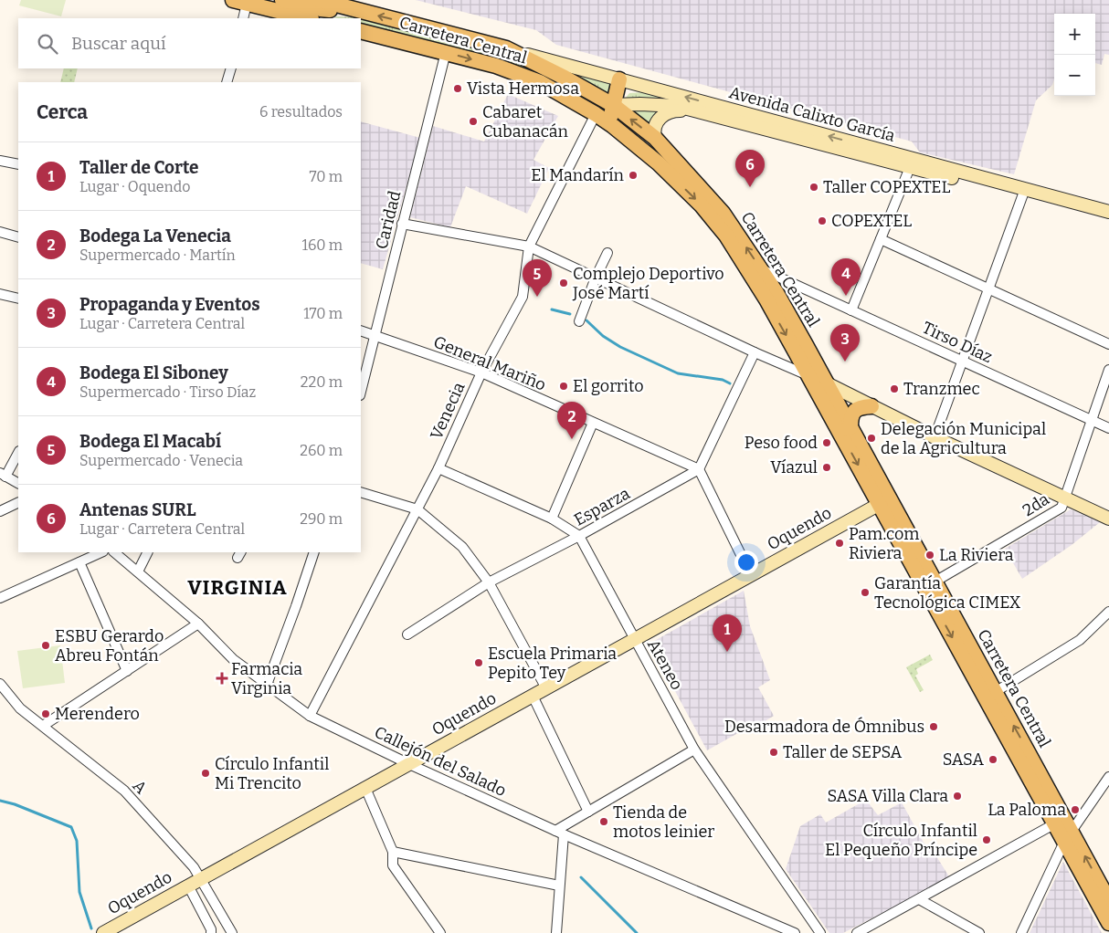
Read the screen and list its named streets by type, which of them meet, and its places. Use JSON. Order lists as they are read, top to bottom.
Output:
{
  "streets": {
    "main road": ["Carretera Central"],
    "street": [
      "Avenida Calixto García",
      "Caridad",
      "Tirso Díaz",
      "General Mariño",
      "Venecia",
      "2da",
      "Esparza",
      "Oquendo",
      "Ateneo",
      "Callejón del Salado",
      "A"
    ]
  },
  "crossings": [
    ["Carretera Central", "Avenida Calixto García"],
    ["Carretera Central", "Caridad"],
    ["Carretera Central", "Tirso Díaz"],
    ["Carretera Central", "Venecia"],
    ["Carretera Central", "2da"],
    ["Carretera Central", "Oquendo"],
    ["Caridad", "General Mariño"],
    ["Tirso Díaz", "2da"],
    ["General Mariño", "Venecia"],
    ["General Mariño", "Esparza"],
    ["Venecia", "Ateneo"],
    ["Venecia", "Callejón del Salado"],
    ["Esparza", "Ateneo"],
    ["Oquendo", "Ateneo"],
    ["Oquendo", "Callejón del Salado"],
    ["Oquendo", "A"]
  ],
  "districts": ["VIRGINIA"],
  "places": {
    "other": [
      "Vista Hermosa",
      "Cabaret Cubanacán",
      "El Mandarín",
      "Taller COPEXTEL",
      "COPEXTEL",
      "Complejo Deportivo José Martí",
      "El gorrito",
      "Tranzmec",
      "Delegación Municipal de la Agricultura",
      "Peso food",
      "Víazul",
      "Pam.com Riviera",
      "La Riviera",
      "Garantía Tecnológica CIMEX",
      "ESBU Gerardo Abreu Fontán",
      "Escuela Primaria Pepito Tey",
      "Merendero",
      "Desarmadora de Ómnibus",
      "Taller de SEPSA",
      "SASA",
      "Círculo Infantil Mi Trencito",
      "SASA Villa Clara",
      "La Paloma",
      "Tienda de motos leinier",
      "Círculo Infantil El Pequeño Príncipe"
    ],
    "health": ["Farmacia Virginia"]
  },
  "page": {
    "map_buttons": ["+", "−"],
    "search": "Buscar aquí",
    "heading": ["Cerca", "6 resultados"],
    "list": [
      {
        "mark": "1",
        "name": "Taller de Corte",
        "note": "Lugar · Oquendo",
        "value": "70 m"
      },
      {
        "mark": "2",
        "name": "Bodega La Venecia",
        "note": "Supermercado · Martín",
        "value": "160 m"
      },
      {
        "mark": "3",
        "name": "Propaganda y Eventos",
        "note": "Lugar · Carretera Central",
        "value": "170 m"
      },
      {
        "mark": "4",
        "name": "Bodega El Siboney",
        "note": "Supermercado · Tirso Díaz",
        "value": "220 m"
      },
      {
        "mark": "5",
        "name": "Bodega El Macabí",
        "note": "Supermercado · Venecia",
        "value": "260 m"
      },
      {
        "mark": "6",
        "name": "Antenas SURL",
        "note": "Lugar · Carretera Central",
        "value": "290 m"
      }
    ],
    "pins": [
      "6",
      "4",
      "5",
      "3",
      "2",
      "1"
    ]
  }
}
